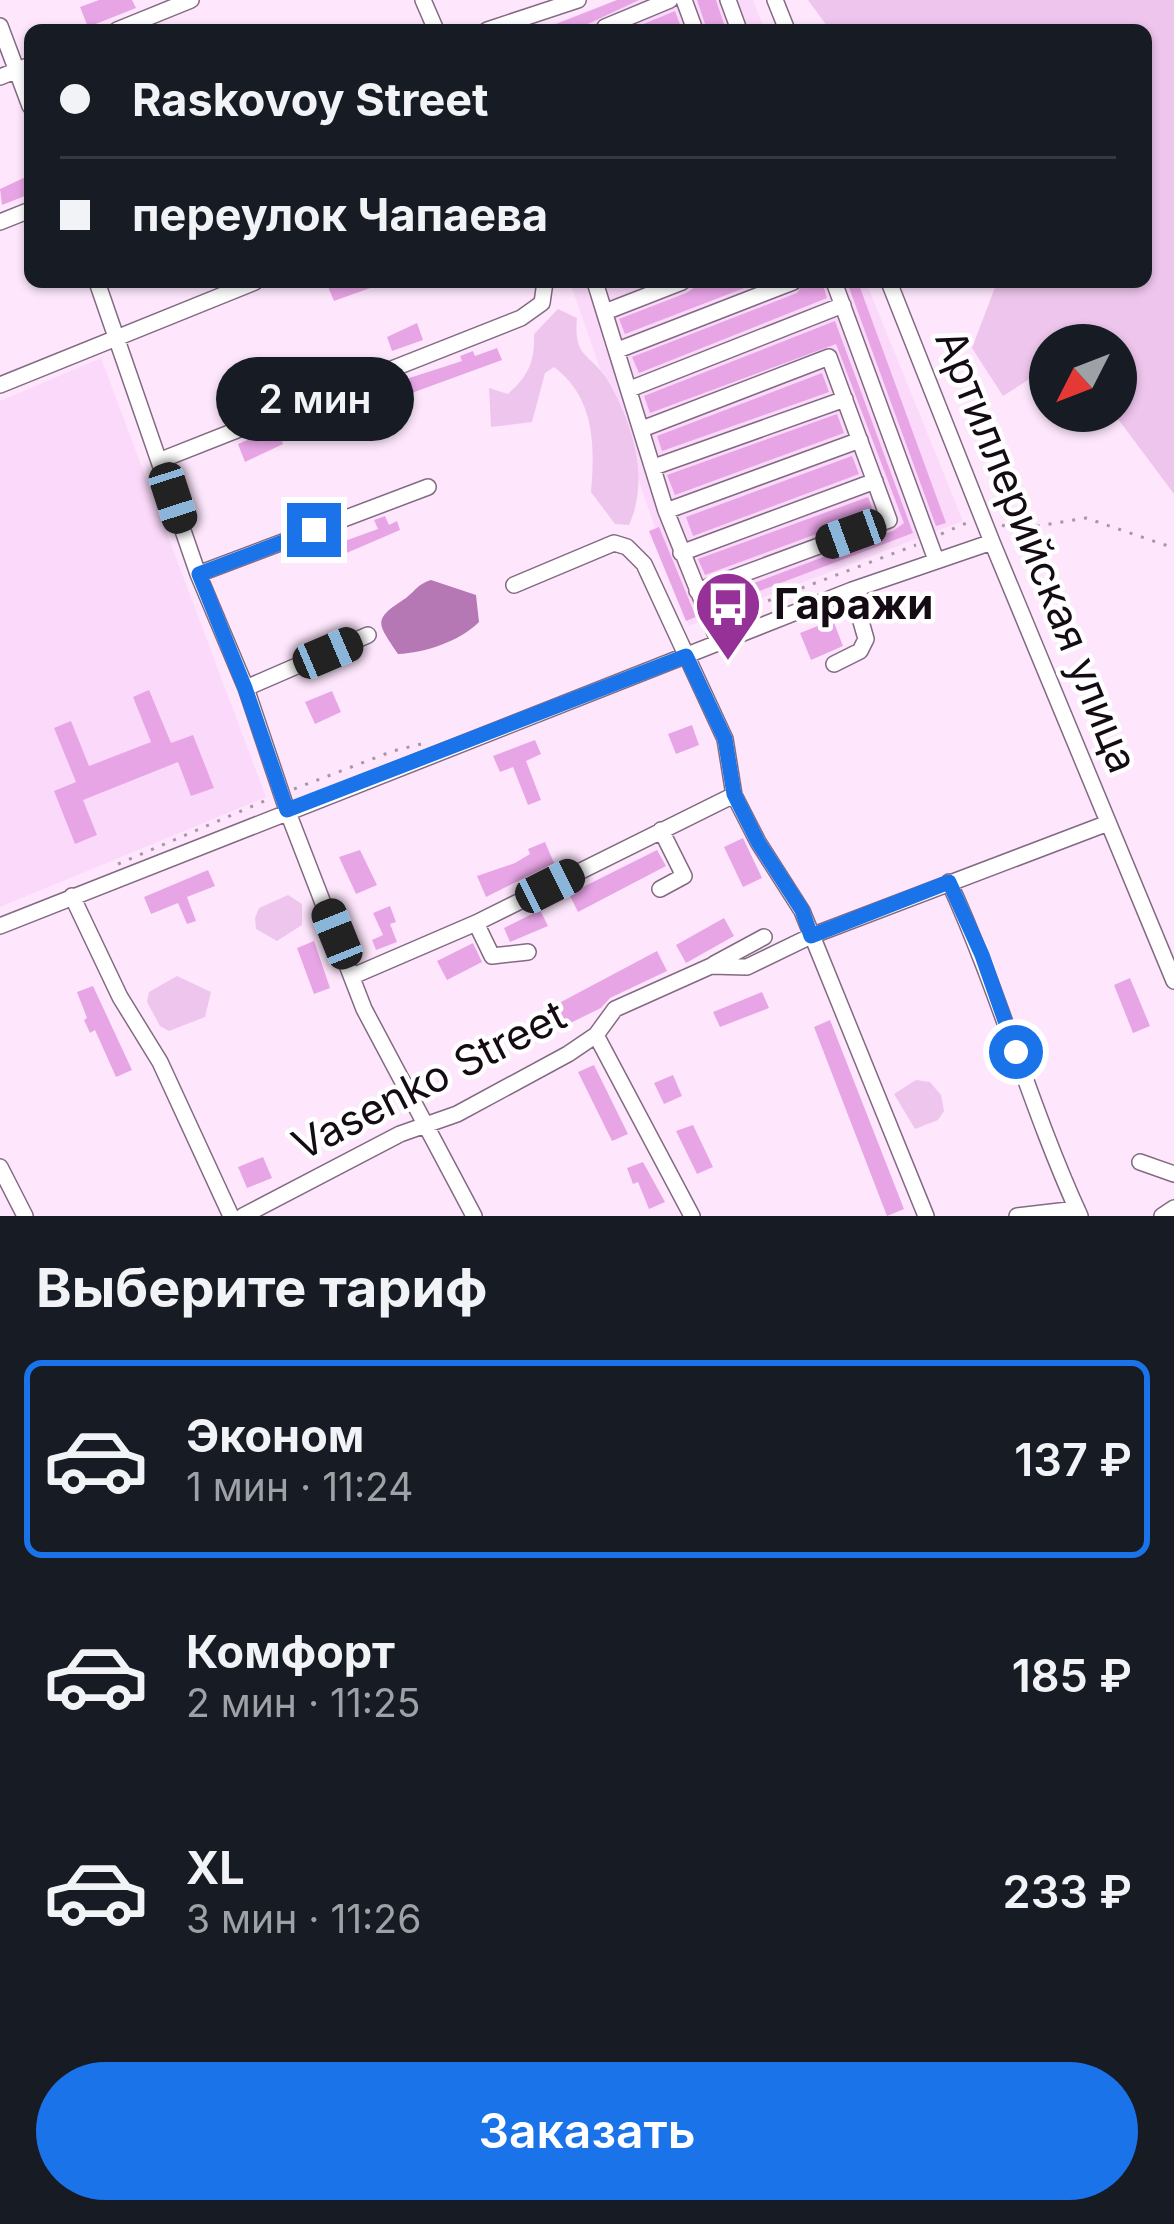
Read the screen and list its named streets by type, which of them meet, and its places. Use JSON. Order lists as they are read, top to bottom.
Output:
{
  "streets": {
    "street": ["Артиллерийская улица", "Vasenko Street"]
  },
  "crossings": [
    ["Артиллерийская улица", "Vasenko Street"]
  ],
  "places": {
    "bus stop": ["Гаражи"]
  },
  "north": "bottom left",
  "page": {
    "banner": ["Raskovoy Street", "переулок Чапаева"],
    "bubble": "2 мин",
    "heading": "Выберите тариф",
    "list": [
      {
        "name": "Эконом",
        "note": "1 мин · 11:24",
        "value": "137 ₽"
      },
      {
        "name": "Комфорт",
        "note": "2 мин · 11:25",
        "value": "185 ₽"
      },
      {
        "name": "XL",
        "note": "3 мин · 11:26",
        "value": "233 ₽"
      }
    ],
    "buttons": "Заказать"
  }
}
